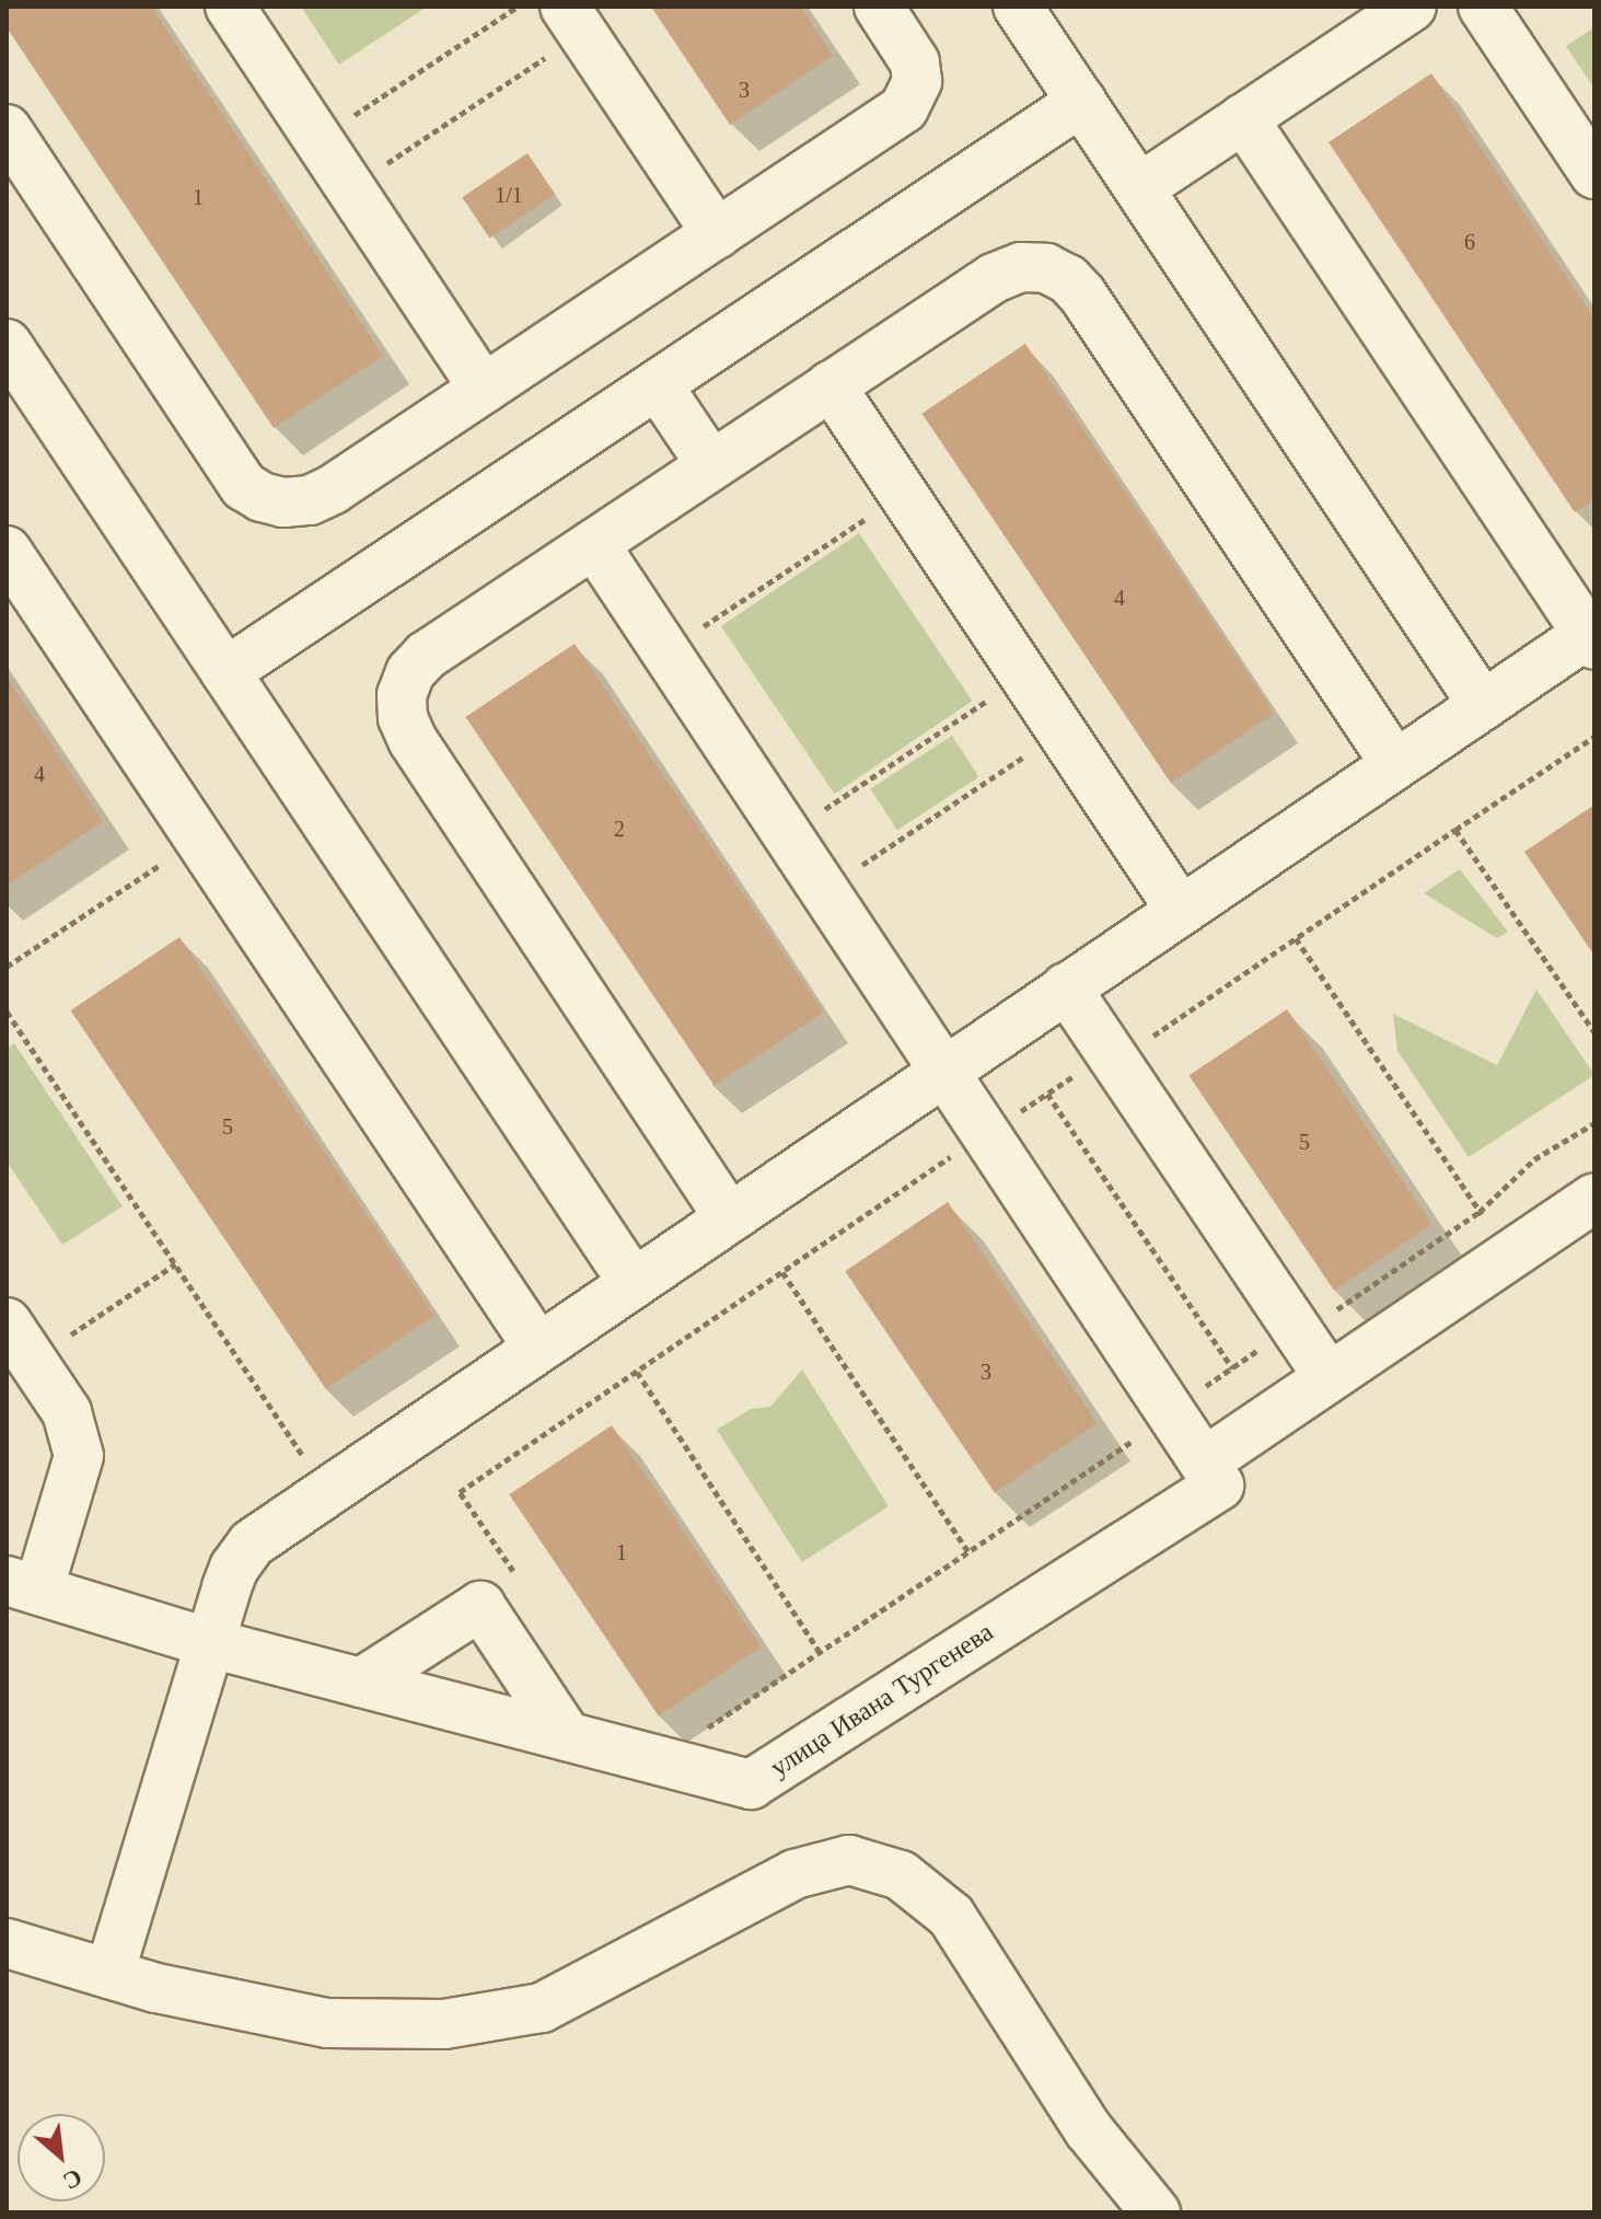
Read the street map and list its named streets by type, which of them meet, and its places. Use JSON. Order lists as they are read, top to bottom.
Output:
{
  "streets": {
    "street": ["улица Ивана Тургенева"]
  },
  "house_numbers": [
    "3",
    "1/1",
    "1",
    "6",
    "4",
    "4",
    "2",
    "5",
    "5",
    "3",
    "1"
  ],
  "north": "bottom right"
}
